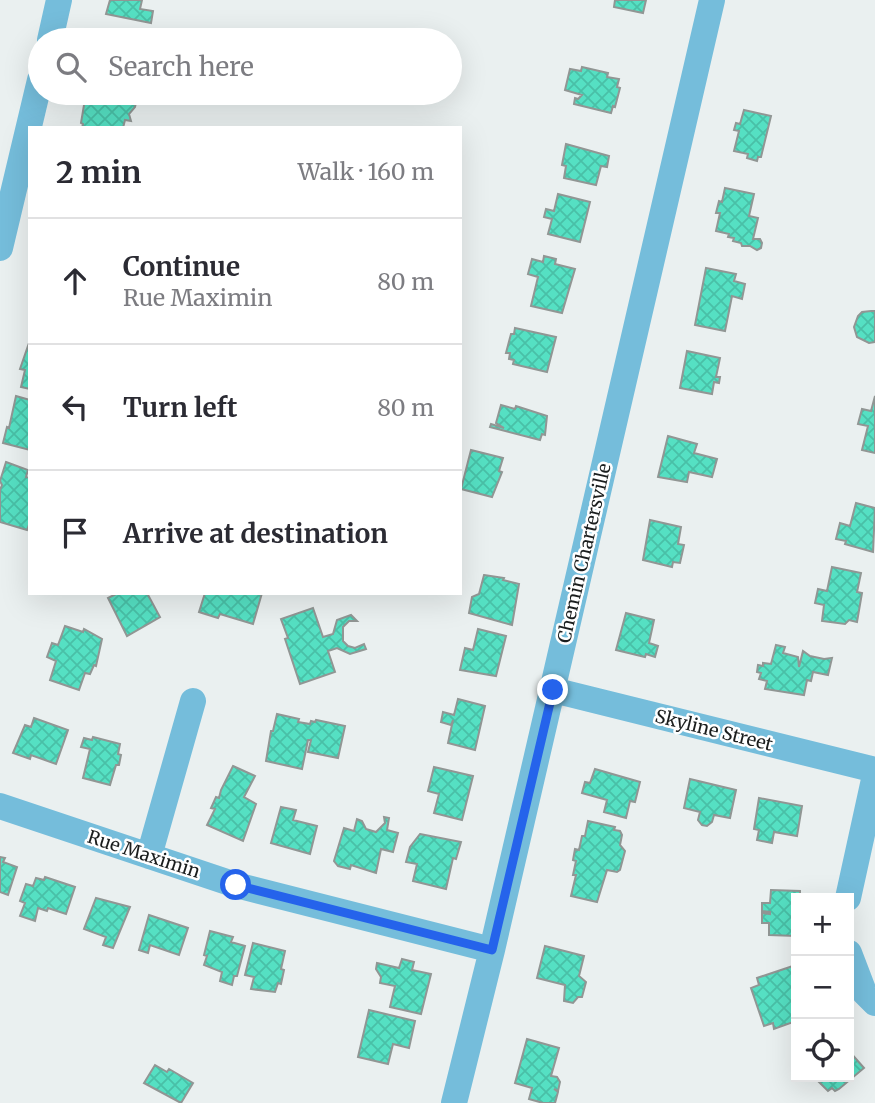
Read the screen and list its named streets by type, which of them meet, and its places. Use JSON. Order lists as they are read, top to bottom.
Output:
{
  "streets": {
    "street": ["Chemin Chartersville", "Skyline Street", "Rue Maximin"]
  },
  "crossings": [
    ["Chemin Chartersville", "Skyline Street"],
    ["Chemin Chartersville", "Rue Maximin"]
  ],
  "page": {
    "search": "Search here",
    "heading": ["2 min", "Walk · 160 m"],
    "list": [
      ["Continue", "Rue Maximin", "80 m"],
      ["Turn left", "80 m"],
      "Arrive at destination"
    ],
    "map_buttons": ["+", "−"]
  }
}
